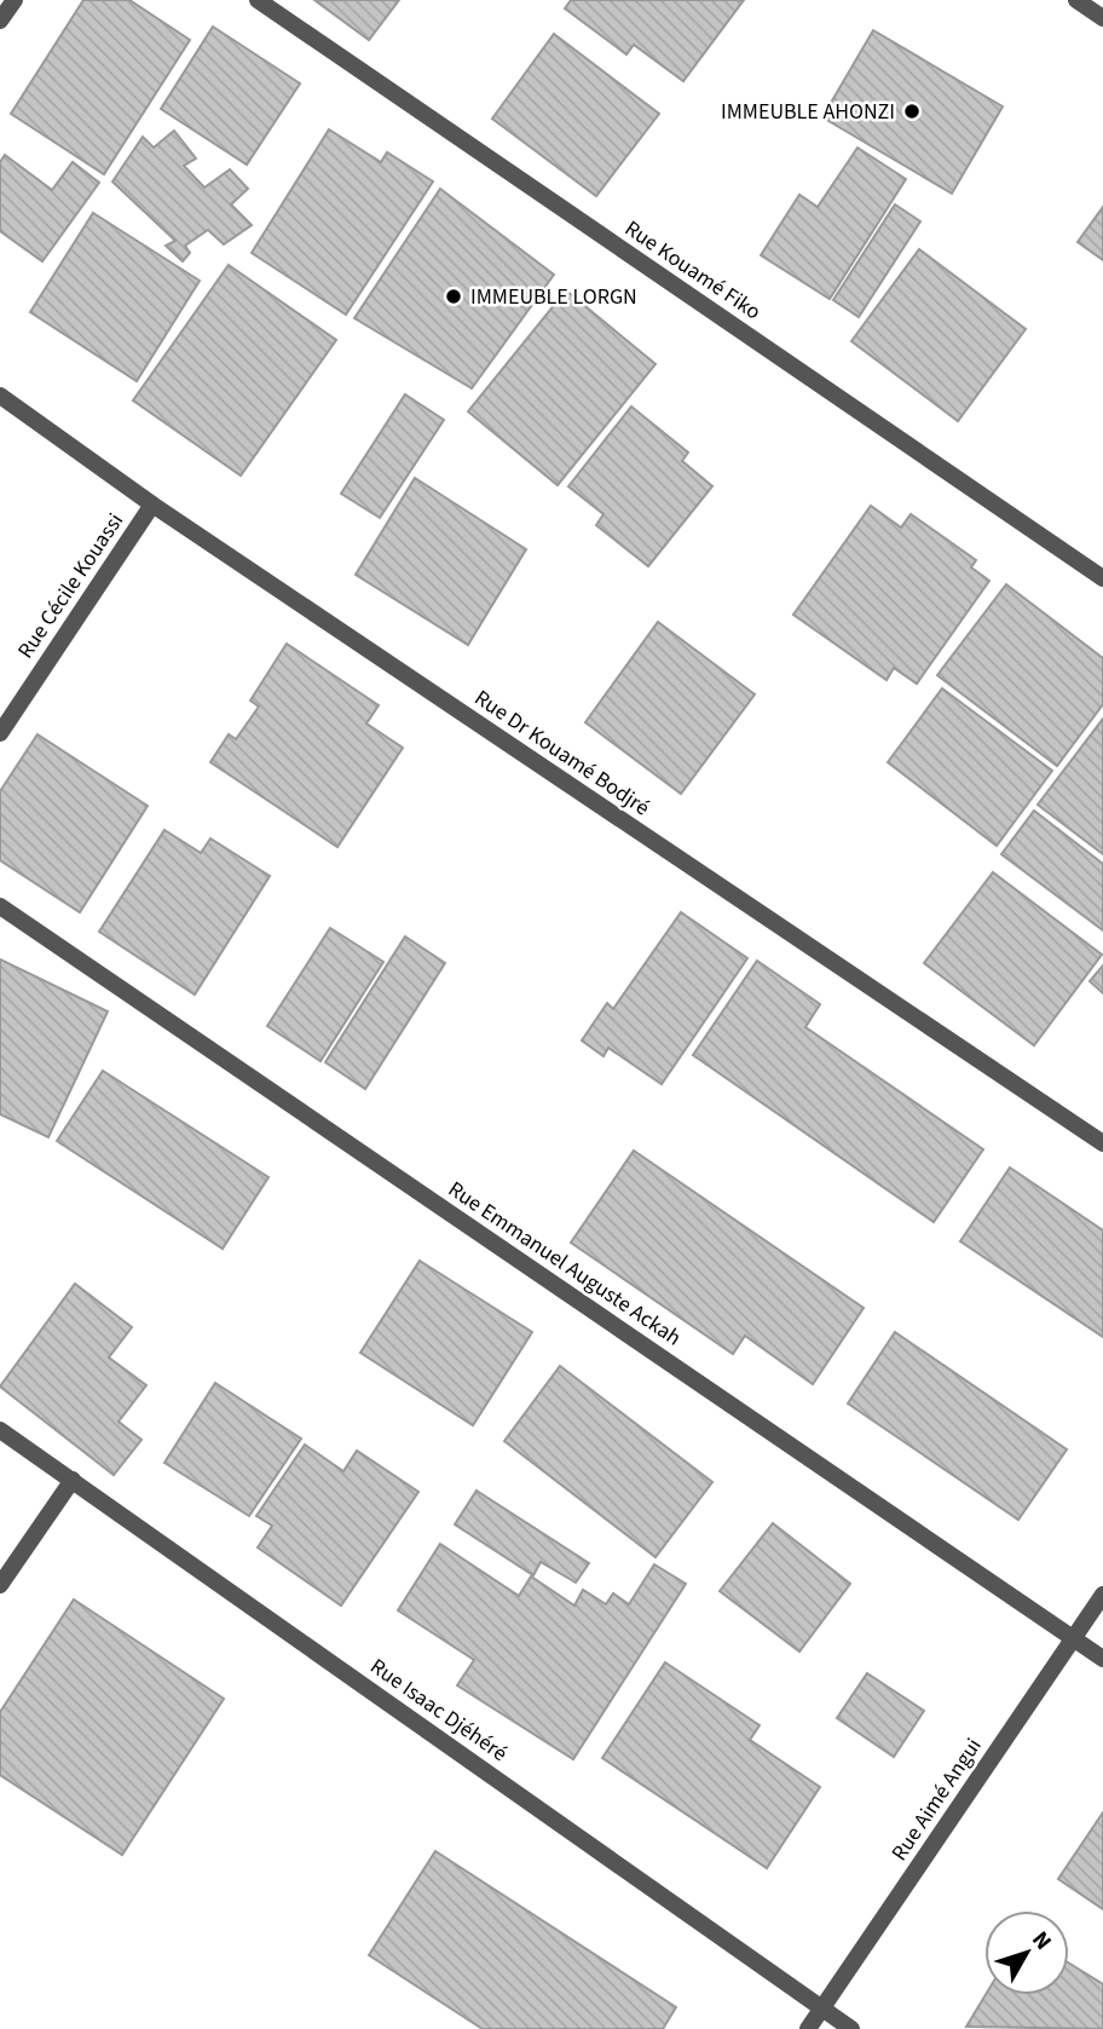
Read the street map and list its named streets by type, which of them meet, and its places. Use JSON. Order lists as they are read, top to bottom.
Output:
{
  "streets": {
    "street": [
      "Rue Kouamé Fiko",
      "Rue Cécile Kouassi",
      "Rue Dr Kouamé Bodjré",
      "Rue Emmanuel Auguste Ackah",
      "Rue Isaac Djéhéré",
      "Rue Aimé Angui"
    ]
  },
  "crossings": [
    ["Rue Cécile Kouassi", "Rue Dr Kouamé Bodjré"],
    ["Rue Emmanuel Auguste Ackah", "Rue Aimé Angui"],
    ["Rue Isaac Djéhéré", "Rue Aimé Angui"]
  ],
  "places": ["IMMEUBLE AHONZI", "IMMEUBLE LORGN"],
  "north": "top right"
}
